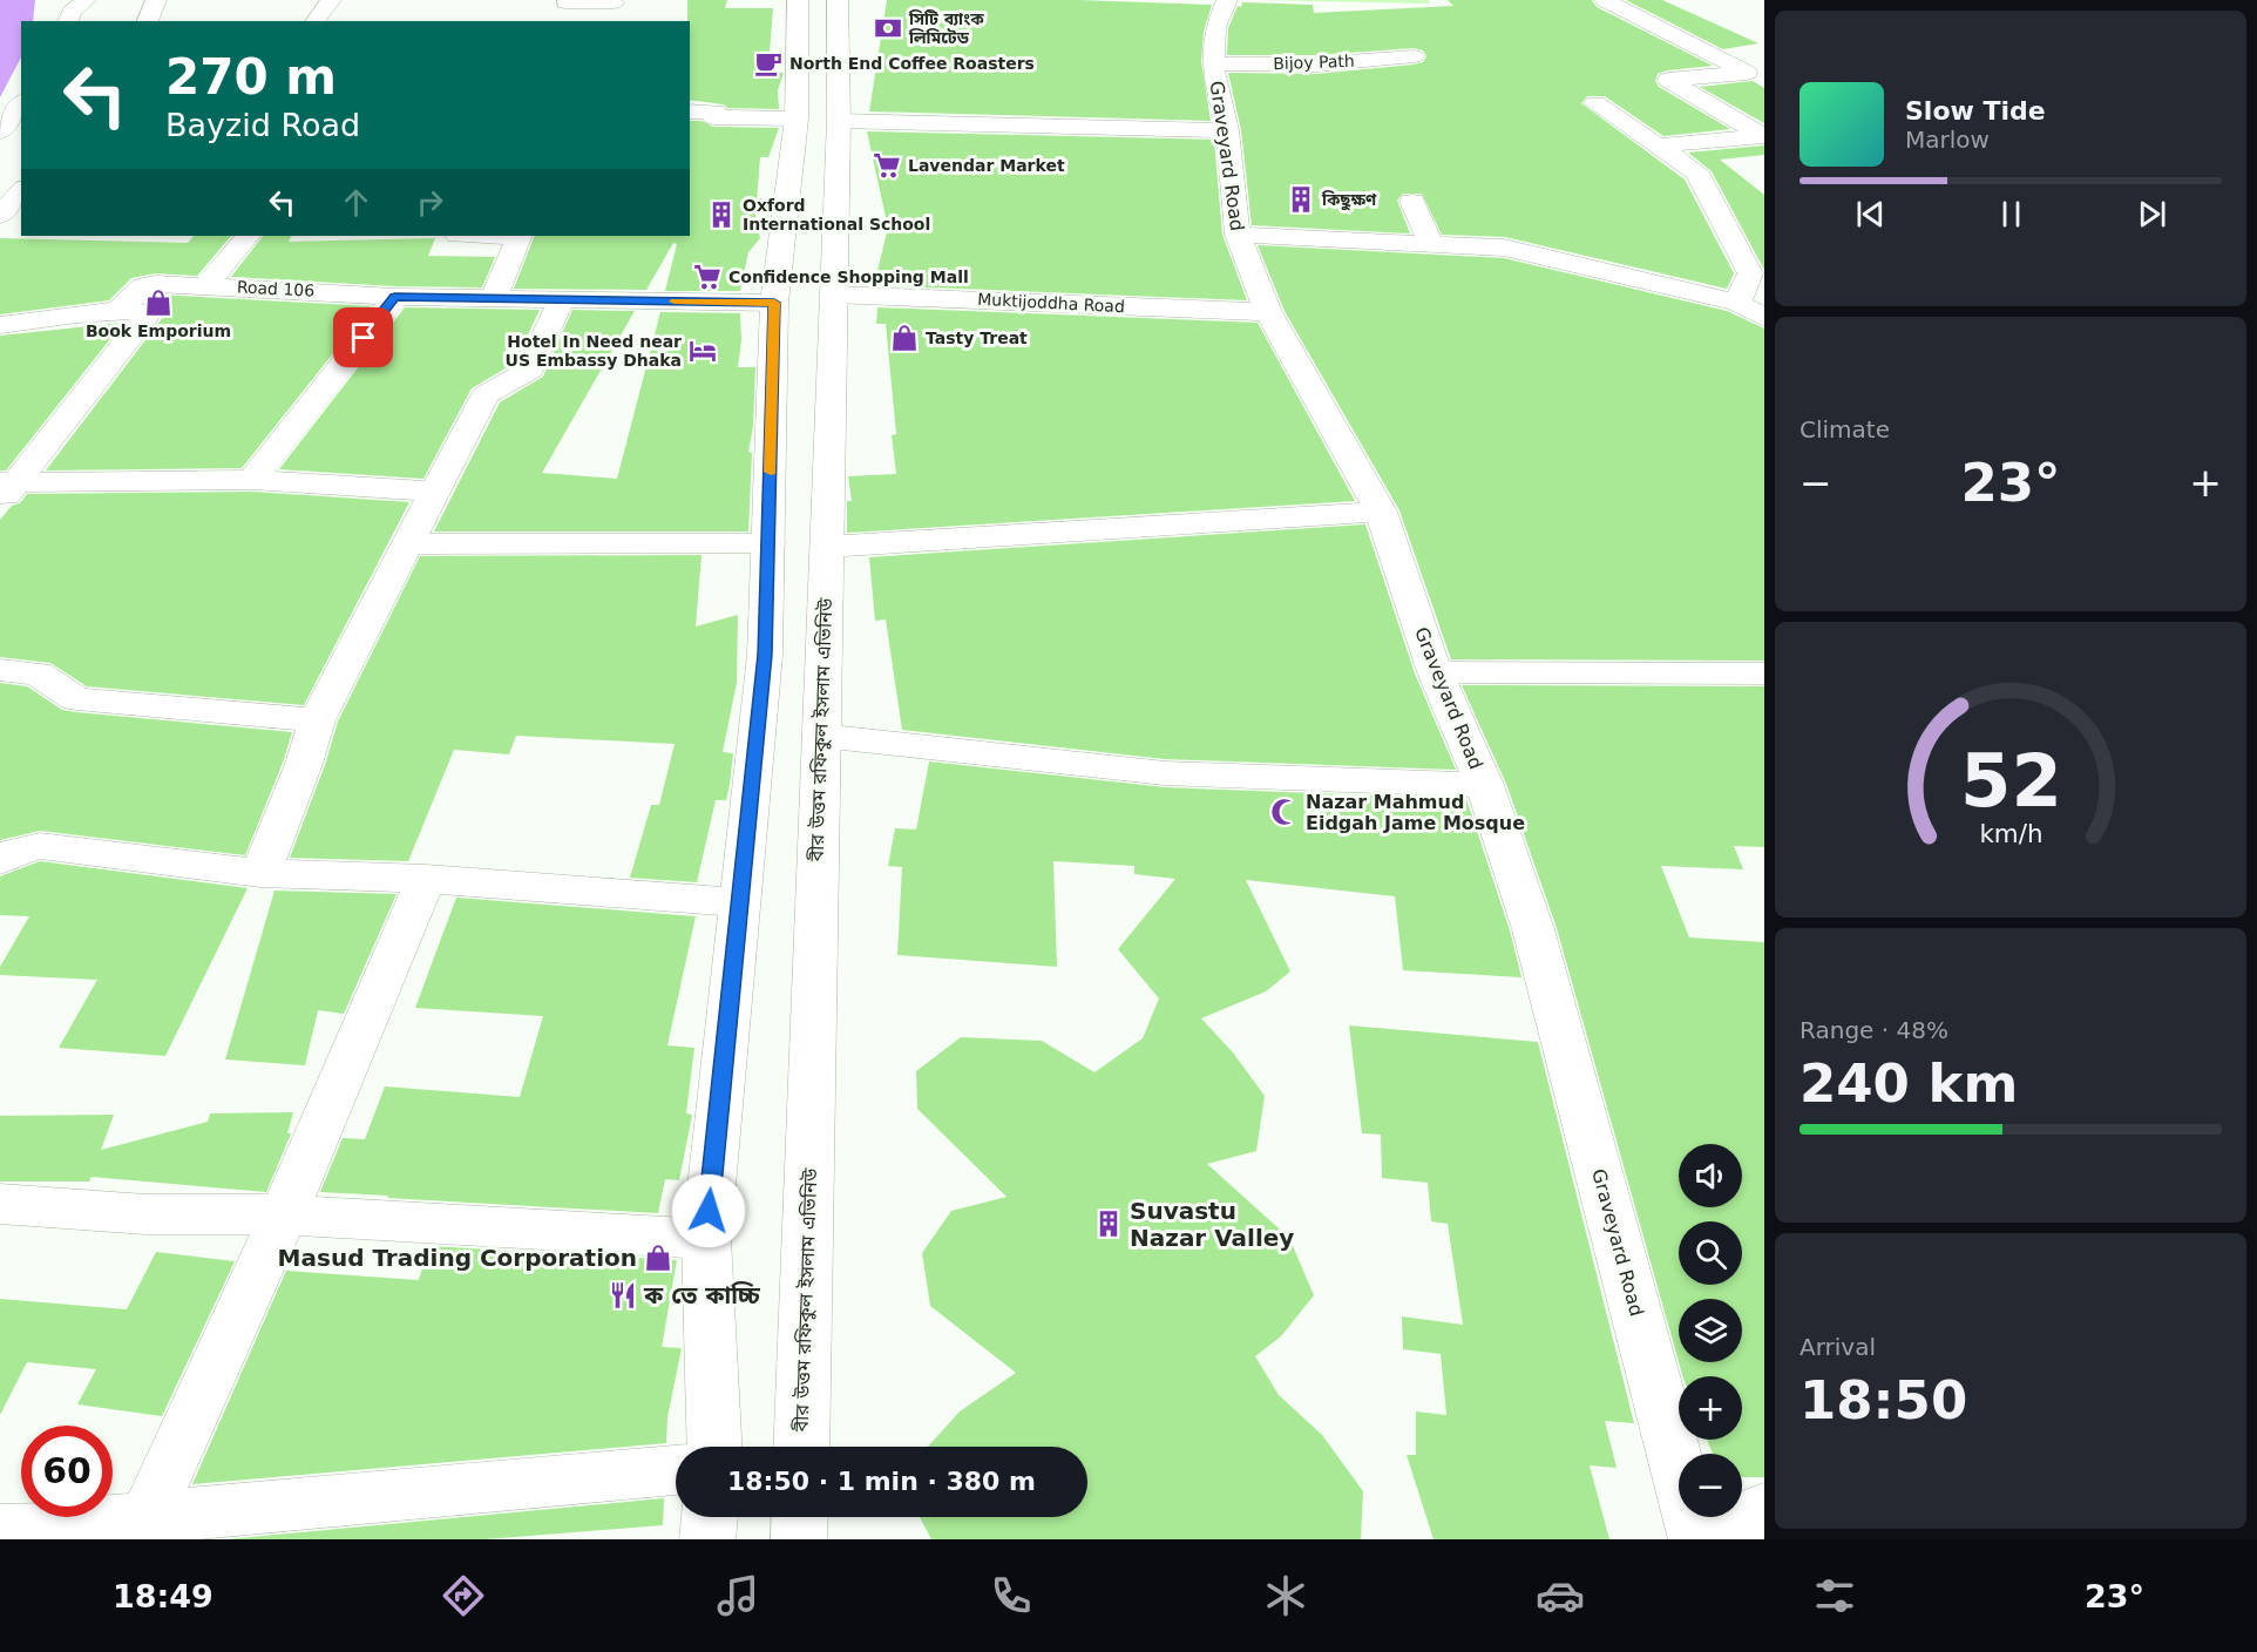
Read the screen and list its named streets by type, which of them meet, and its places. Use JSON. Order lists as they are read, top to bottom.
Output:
{
  "streets": {
    "street": [
      "Bijoy Path",
      "Graveyard Road",
      "Road 106",
      "Muktijoddha Road",
      "বীর উত্তম রফিকুল ইসলাম এভিনিউ"
    ]
  },
  "crossings": [
    ["Bijoy Path", "Graveyard Road"],
    ["Graveyard Road", "Muktijoddha Road"],
    ["Muktijoddha Road", "বীর উত্তম রফিকুল ইসলাম এভিনিউ"]
  ],
  "places": {
    "bank": ["সিটি ব্যাংক লিমিটেড"],
    "cafe": ["North End Coffee Roasters"],
    "supermarket": ["Lavendar Market", "Confidence Shopping Mall"],
    "building": ["কিছুক্ষণ", "Oxford International School", "Suvastu Nazar Valley"],
    "shop": ["Book Emporium", "Tasty Treat", "Masud Trading Corporation"],
    "hotel": ["Hotel In Need near US Embassy Dhaka"],
    "mosque": ["Nazar Mahmud Eidgah Jame Mosque"],
    "restaurant": ["ক তে কাচ্চি"]
  },
  "page": {
    "turn": ["270 m", "Bayzid Road"],
    "song": ["Slow Tide", "Marlow"],
    "tile": [
      "Climate",
      ["Range · 48%", "240 km"],
      ["Arrival", "18:50"]
    ],
    "heat": ["−", "23°", "+"],
    "map_buttons": ["+", "−"],
    "limit": "60",
    "trip": "18:50 · 1 min · 380 m",
    "tabs": ["18:49", "23°"],
    "gauge": ["52", "km/h"]
  }
}
